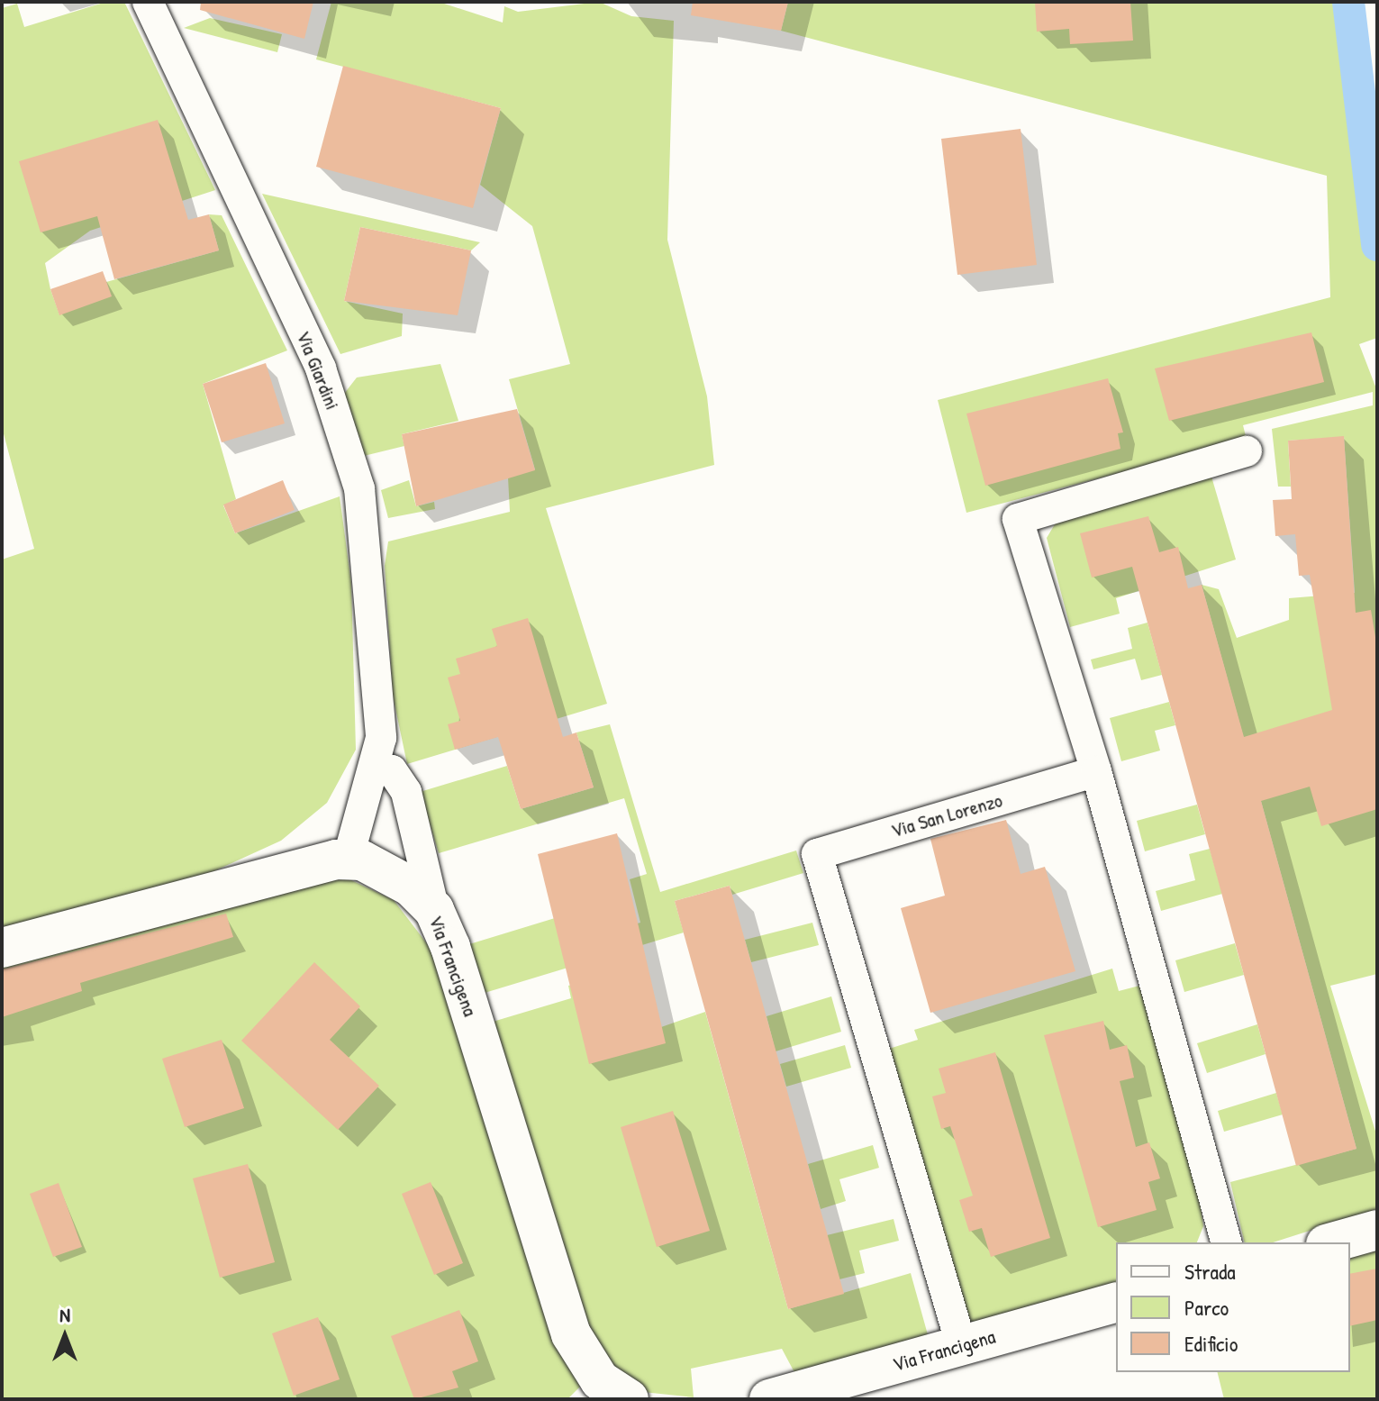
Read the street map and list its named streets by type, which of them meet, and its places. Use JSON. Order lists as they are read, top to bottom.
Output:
{
  "streets": {
    "street": ["Via Giardini", "Via San Lorenzo", "Via Francigena"]
  },
  "crossings": [
    ["Via Giardini", "Via Francigena"],
    ["Via San Lorenzo", "Via Francigena"]
  ],
  "legend": ["Strada", "Parco", "Edificio"],
  "north": "top"
}
